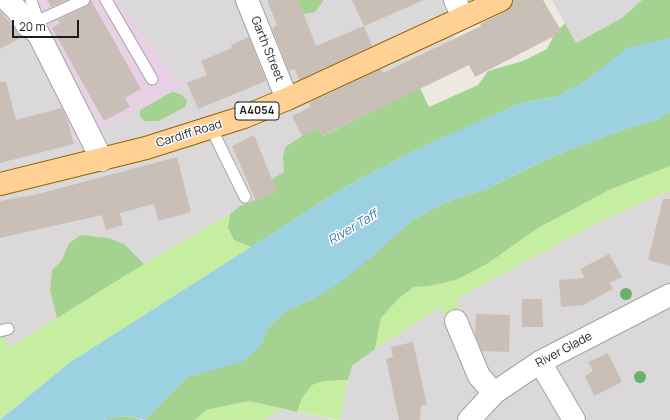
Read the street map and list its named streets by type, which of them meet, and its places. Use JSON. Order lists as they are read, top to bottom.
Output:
{
  "streets": {
    "main road": ["A4054", "Cardiff Road"],
    "street": ["Garth Street", "River Glade"]
  },
  "crossings": [
    ["Garth Street", "Cardiff Road"]
  ],
  "water": ["River Taff"],
  "scale_bar": "20 m"
}
